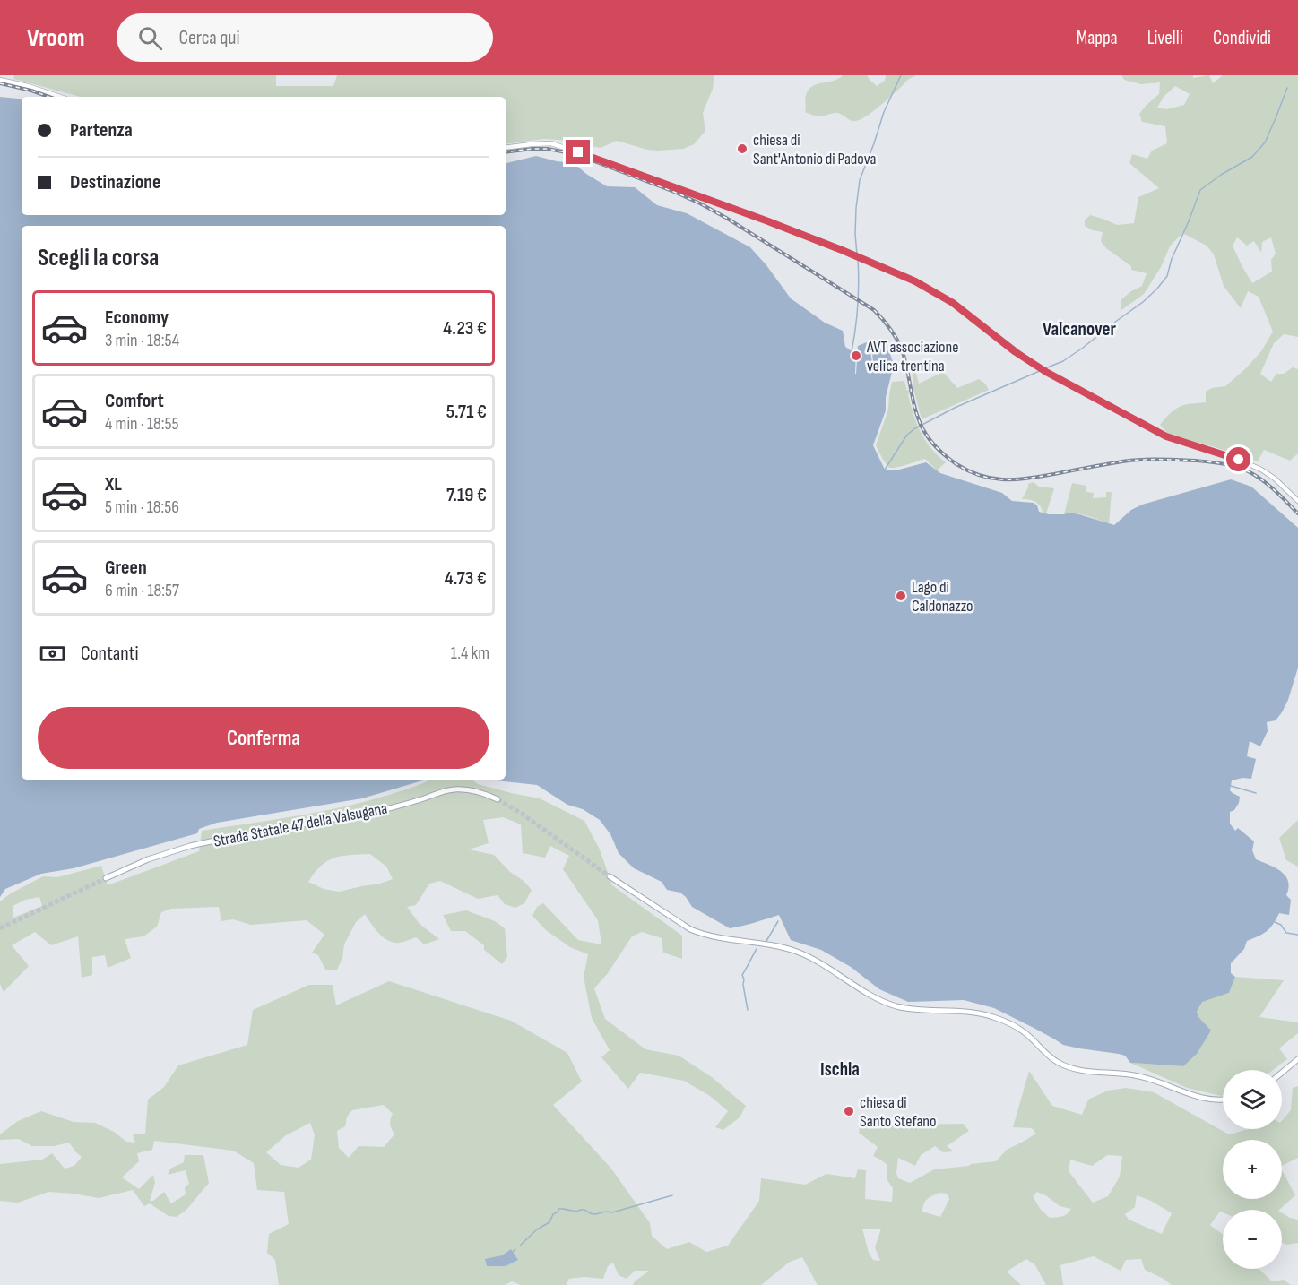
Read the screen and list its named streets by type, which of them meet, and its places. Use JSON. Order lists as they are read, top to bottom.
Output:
{
  "streets": {
    "main road": ["Strada Statale 47 della Valsugana"]
  },
  "districts": ["Valcanover", "Ischia"],
  "places": [
    "chiesa di Sant'Antonio di Padova",
    "AVT associazione velica trentina",
    "Lago di Caldonazzo",
    "chiesa di Santo Stefano"
  ],
  "page": {
    "header": "Vroom",
    "search": "Cerca qui",
    "nav": ["Mappa", "Livelli", "Condividi"],
    "banner": ["Partenza", "Destinazione"],
    "heading": "Scegli la corsa",
    "list": [
      {
        "name": "Economy",
        "note": "3 min · 18:54",
        "value": "4.23 €"
      },
      {
        "name": "Comfort",
        "note": "4 min · 18:55",
        "value": "5.71 €"
      },
      {
        "name": "XL",
        "note": "5 min · 18:56",
        "value": "7.19 €"
      },
      {
        "name": "Green",
        "note": "6 min · 18:57",
        "value": "4.73 €"
      }
    ],
    "pay": ["Contanti", "1.4 km"],
    "buttons": "Conferma",
    "map_buttons": ["+", "−"]
  }
}
